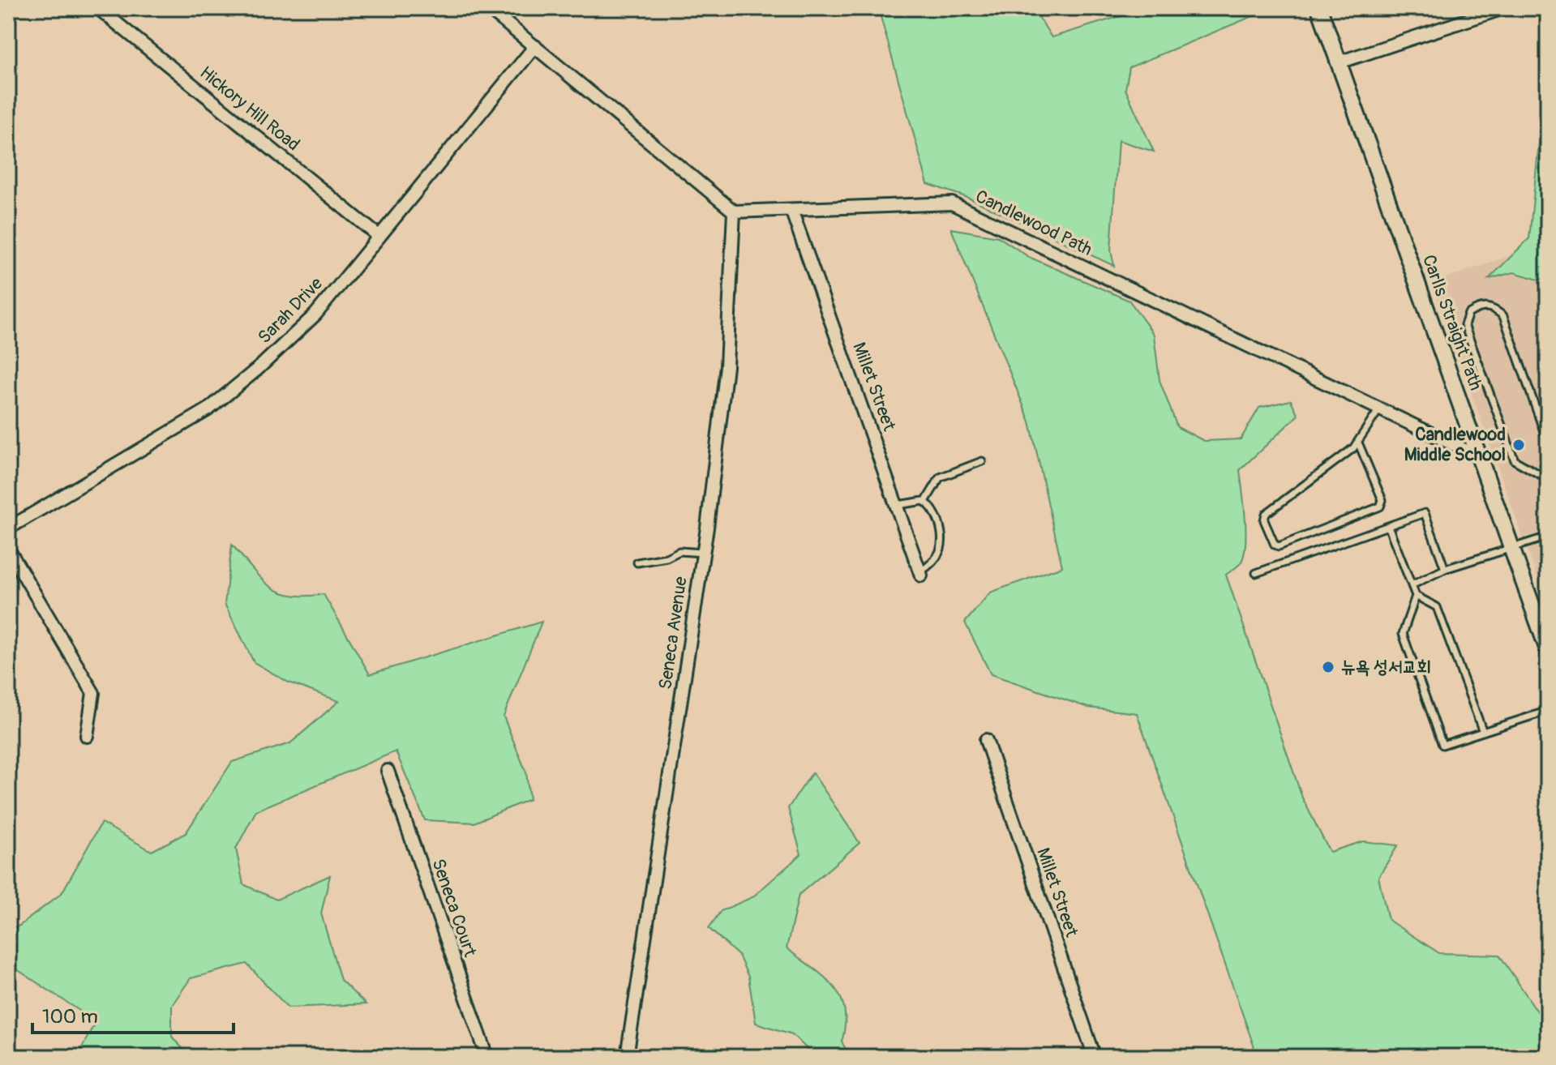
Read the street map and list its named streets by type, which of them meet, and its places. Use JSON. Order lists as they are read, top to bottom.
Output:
{
  "streets": {
    "street": [
      "Hickory Hill Road",
      "Candlewood Path",
      "Sarah Drive",
      "Carlls Straight Path",
      "Millet Street",
      "Seneca Avenue",
      "Seneca Court"
    ]
  },
  "crossings": [
    ["Hickory Hill Road", "Sarah Drive"],
    ["Candlewood Path", "Carlls Straight Path"],
    ["Candlewood Path", "Millet Street"],
    ["Candlewood Path", "Seneca Avenue"]
  ],
  "places": ["Candlewood Middle School", "뉴욕 성서교회"],
  "scale_bar": "100 m"
}
